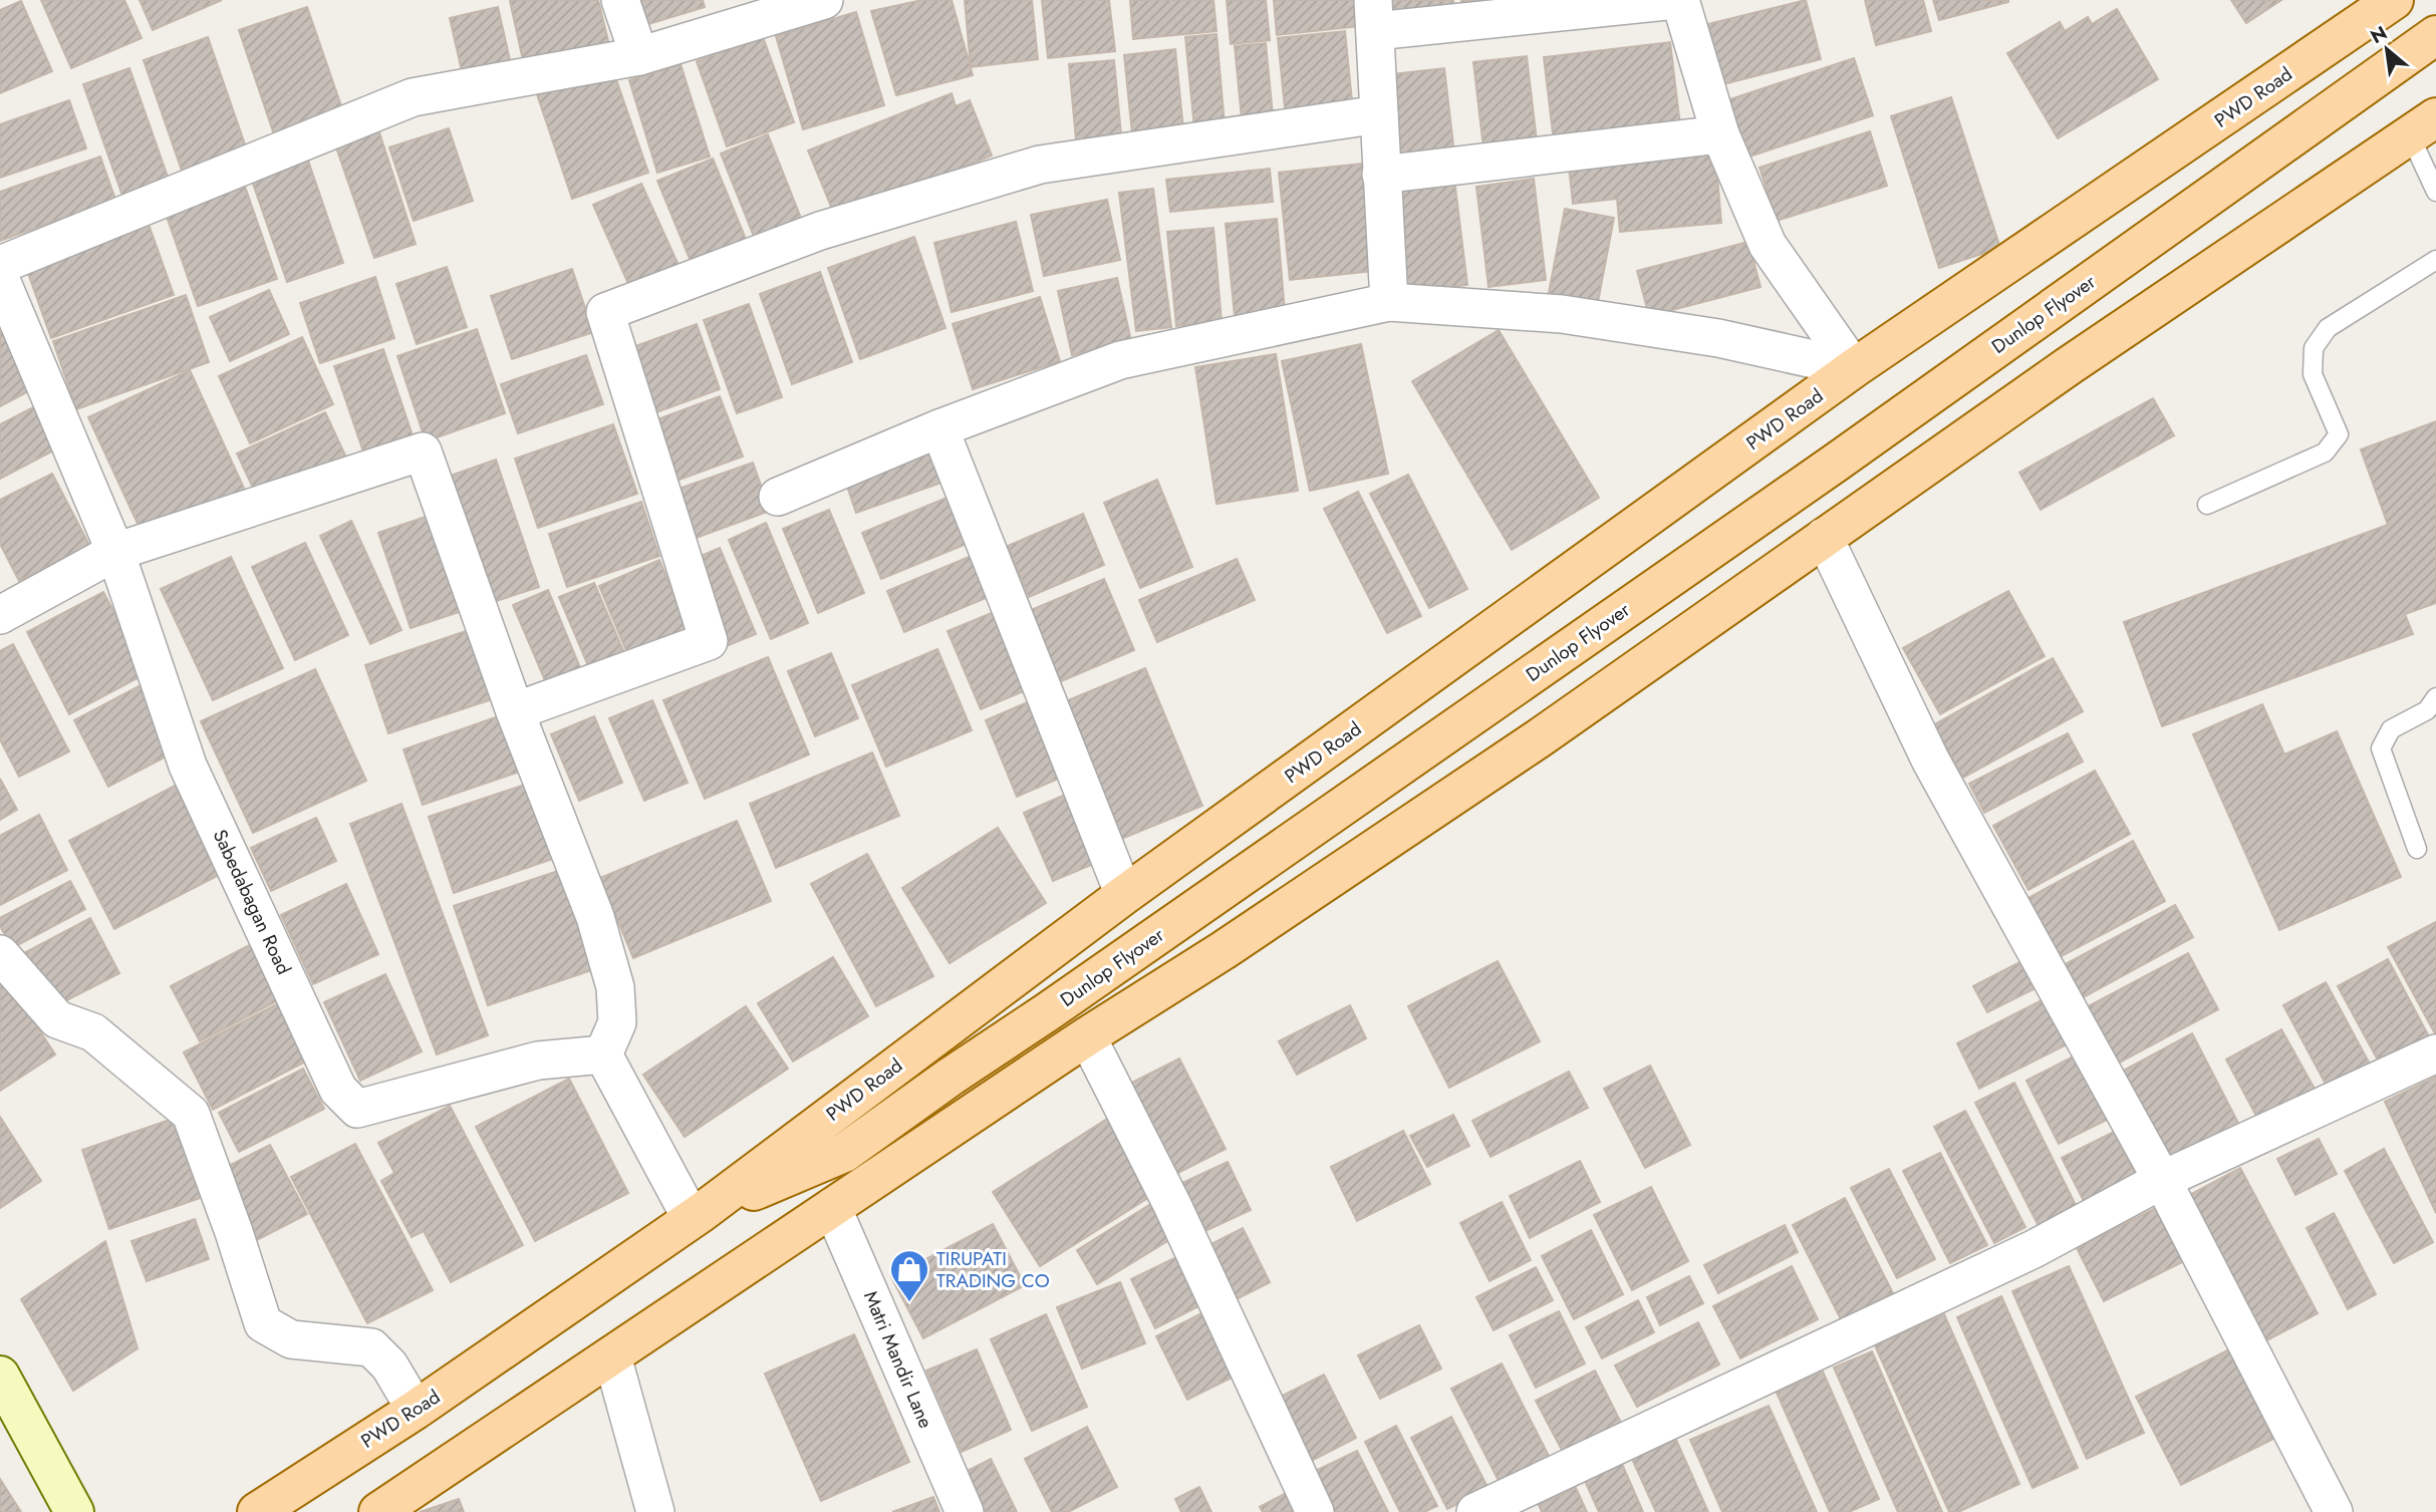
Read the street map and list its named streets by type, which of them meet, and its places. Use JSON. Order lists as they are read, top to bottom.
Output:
{
  "streets": {
    "main road": ["PWD Road", "Dunlop Flyover"],
    "street": ["Sabedabagan Road", "Matri Mandir Lane"]
  },
  "crossings": [
    ["PWD Road", "Dunlop Flyover"]
  ],
  "places": {
    "shop": ["TIRUPATI TRADING CO"]
  },
  "north": "top left"
}
